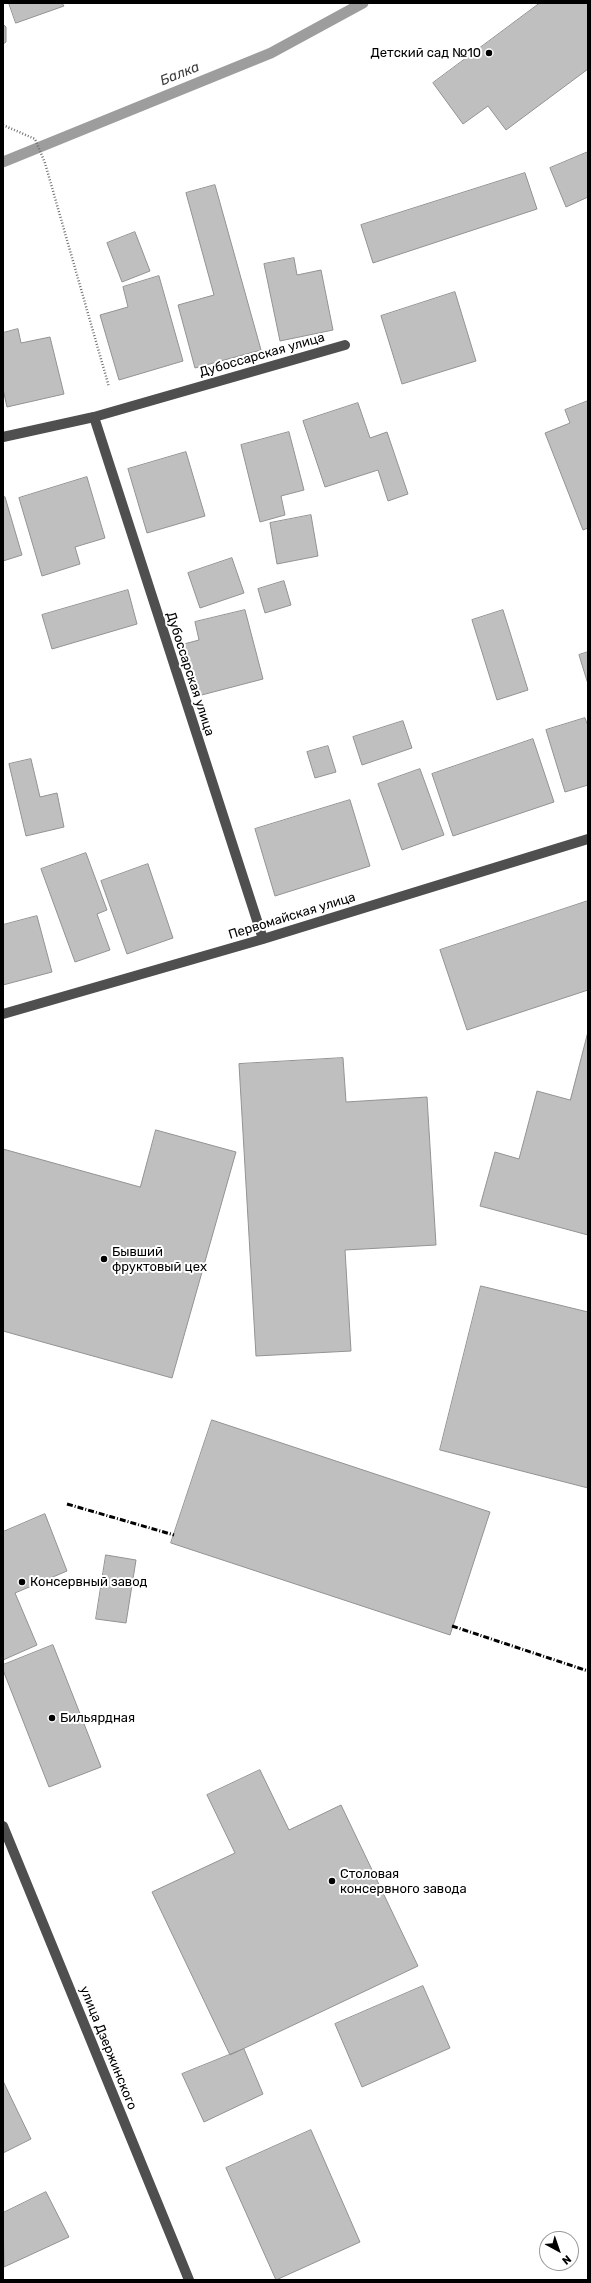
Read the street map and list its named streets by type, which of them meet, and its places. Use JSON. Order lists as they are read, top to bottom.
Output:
{
  "streets": {
    "street": ["Дубоссарская улица", "Первомайская улица", "улица Дзержинского"]
  },
  "crossings": [
    ["Дубоссарская улица", "Первомайская улица"]
  ],
  "water": ["Балка"],
  "places": [
    "Детский сад №10",
    "Бывший фруктовый цех",
    "Консервный завод",
    "Бильярдная",
    "Столовая консервного завода"
  ],
  "north": "bottom right"
}
